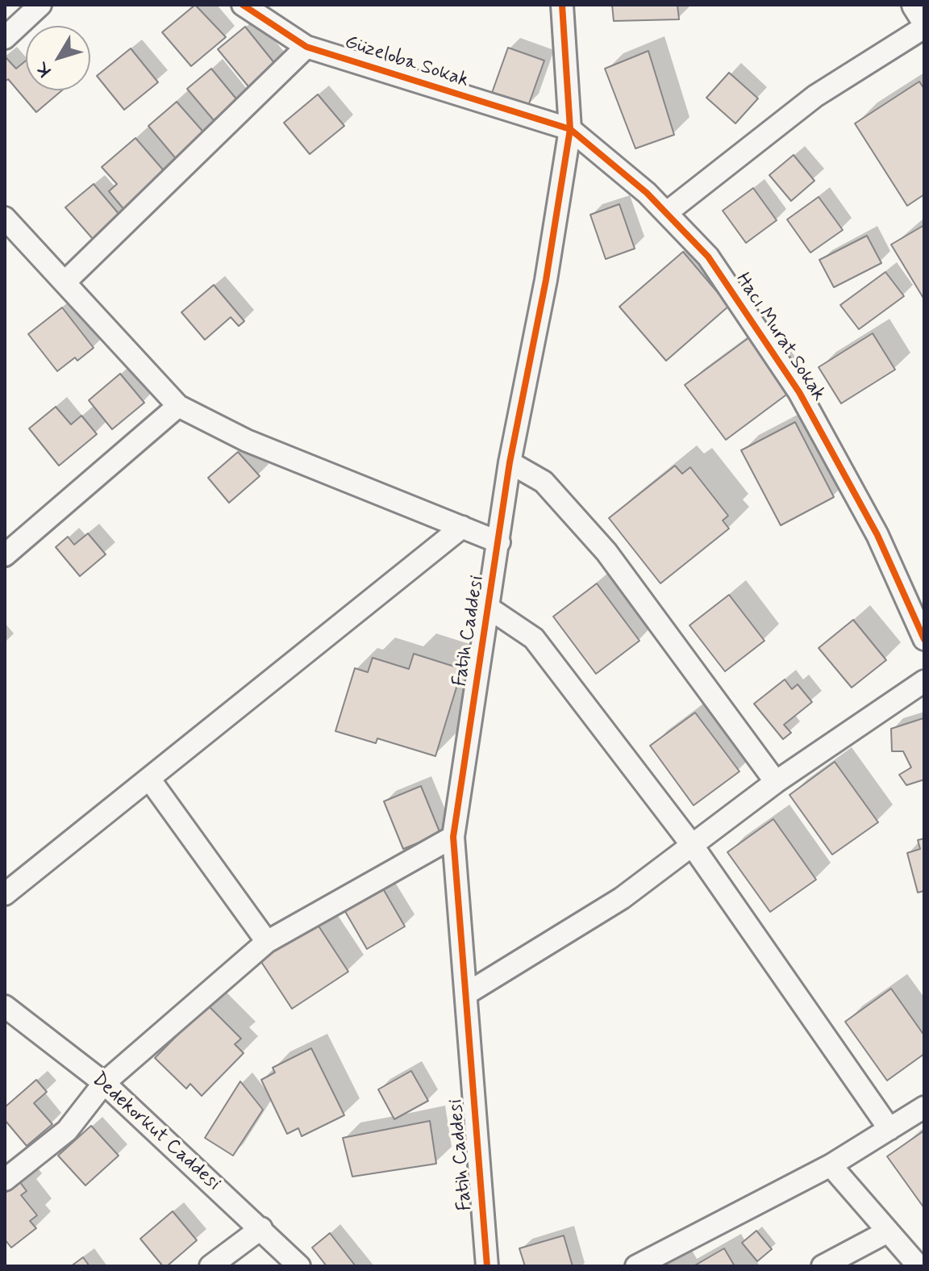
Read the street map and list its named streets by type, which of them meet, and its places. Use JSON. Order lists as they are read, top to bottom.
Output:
{
  "streets": {
    "street": [
      "Güzeloba Sokak",
      "Hacı Murat Sokak",
      "Fatih Caddesi",
      "Dedekorkut Caddesi"
    ]
  },
  "crossings": [
    ["Güzeloba Sokak", "Hacı Murat Sokak"],
    ["Güzeloba Sokak", "Fatih Caddesi"],
    ["Hacı Murat Sokak", "Fatih Caddesi"]
  ],
  "north": "bottom left"
}
